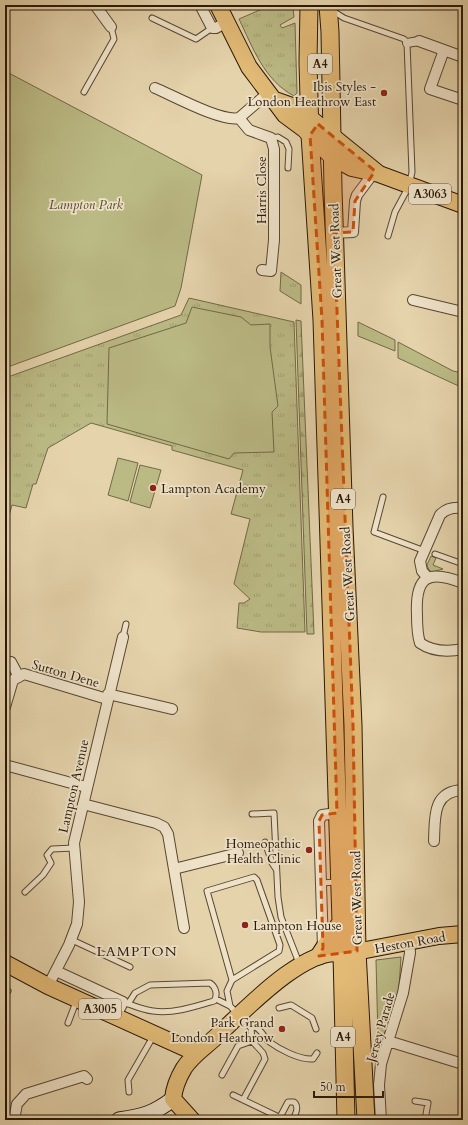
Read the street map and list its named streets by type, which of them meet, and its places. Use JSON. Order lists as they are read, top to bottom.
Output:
{
  "streets": {
    "highway": ["A4", "Great West Road"],
    "main road": ["A3063", "Heston Road", "A3005"],
    "street": [
      "Harris Close",
      "Sutton Dene",
      "Lampton Avenue",
      "Jersey Parade"
    ]
  },
  "crossings": [
    ["A4", "A3063"],
    ["A4", "Great West Road"],
    ["A3063", "Great West Road"],
    ["Great West Road", "Heston Road"],
    ["Great West Road", "Jersey Parade"],
    ["Sutton Dene", "Lampton Avenue"],
    ["Lampton Avenue", "A3005"],
    ["Heston Road", "Jersey Parade"]
  ],
  "districts": ["LAMPTON"],
  "parks": ["Lampton Park"],
  "places": [
    "Ibis Styles - London Heathrow East",
    "Lampton Academy",
    "Homeopathic Health Clinic",
    "Lampton House",
    "Park Grand London Heathrow"
  ],
  "scale_bar": "50 m"
}
